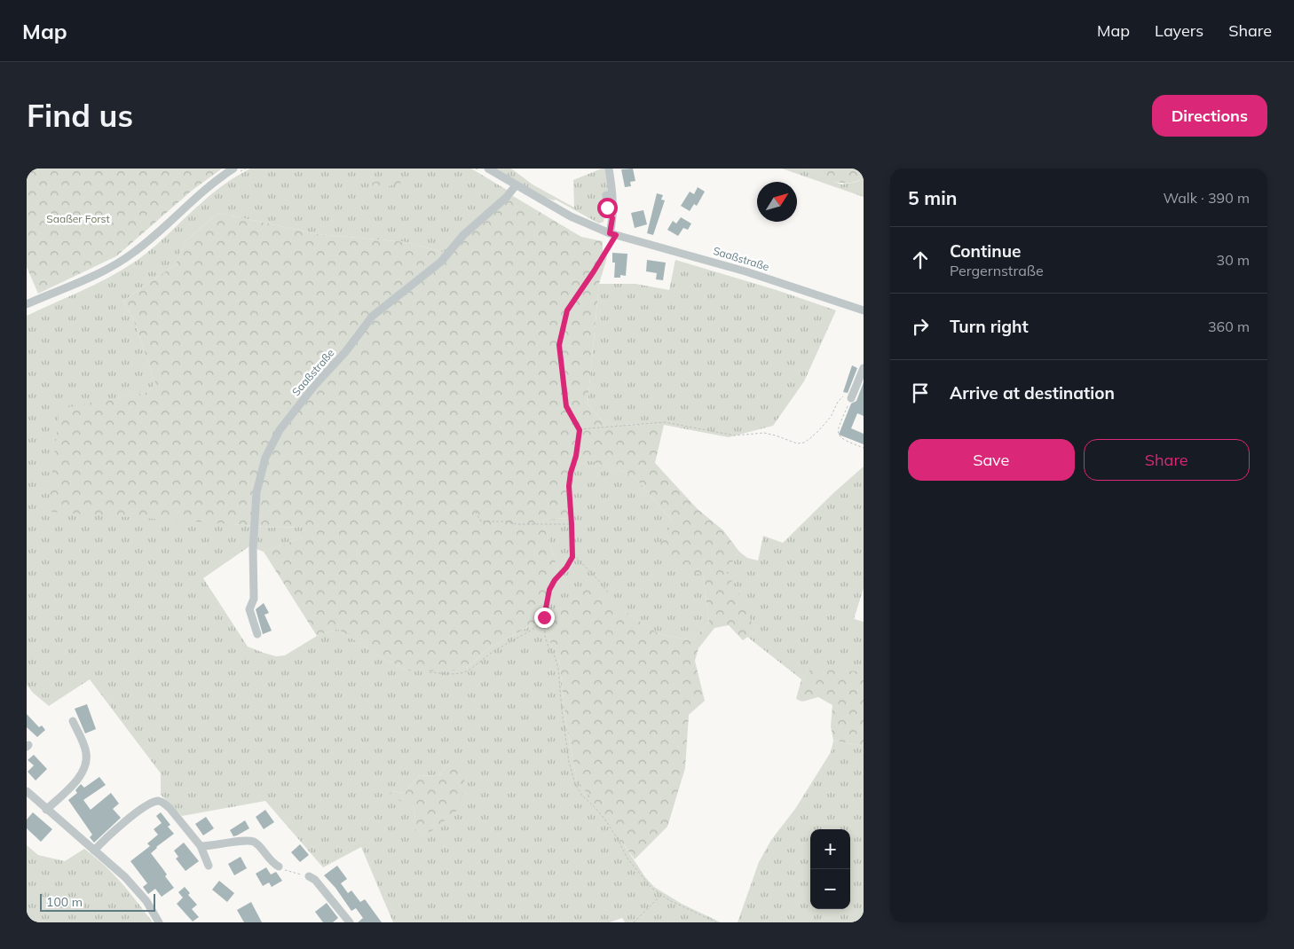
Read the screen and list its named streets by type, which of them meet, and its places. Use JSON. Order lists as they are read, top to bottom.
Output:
{
  "streets": {
    "street": ["Saaßstraße"]
  },
  "parks": ["Saaßer Forst"],
  "scale_bar": "100 m",
  "north": "top right",
  "page": {
    "header": "Map",
    "nav": ["Map", "Layers", "Share"],
    "buttons": [
      "Directions",
      ["Save", "Share"]
    ],
    "title": "Find us",
    "heading": ["5 min", "Walk · 390 m"],
    "list": [
      ["Continue", "Pergernstraße", "30 m"],
      ["Turn right", "360 m"],
      "Arrive at destination"
    ],
    "map_buttons": ["+", "−"],
    "scale": "100 m"
  }
}
